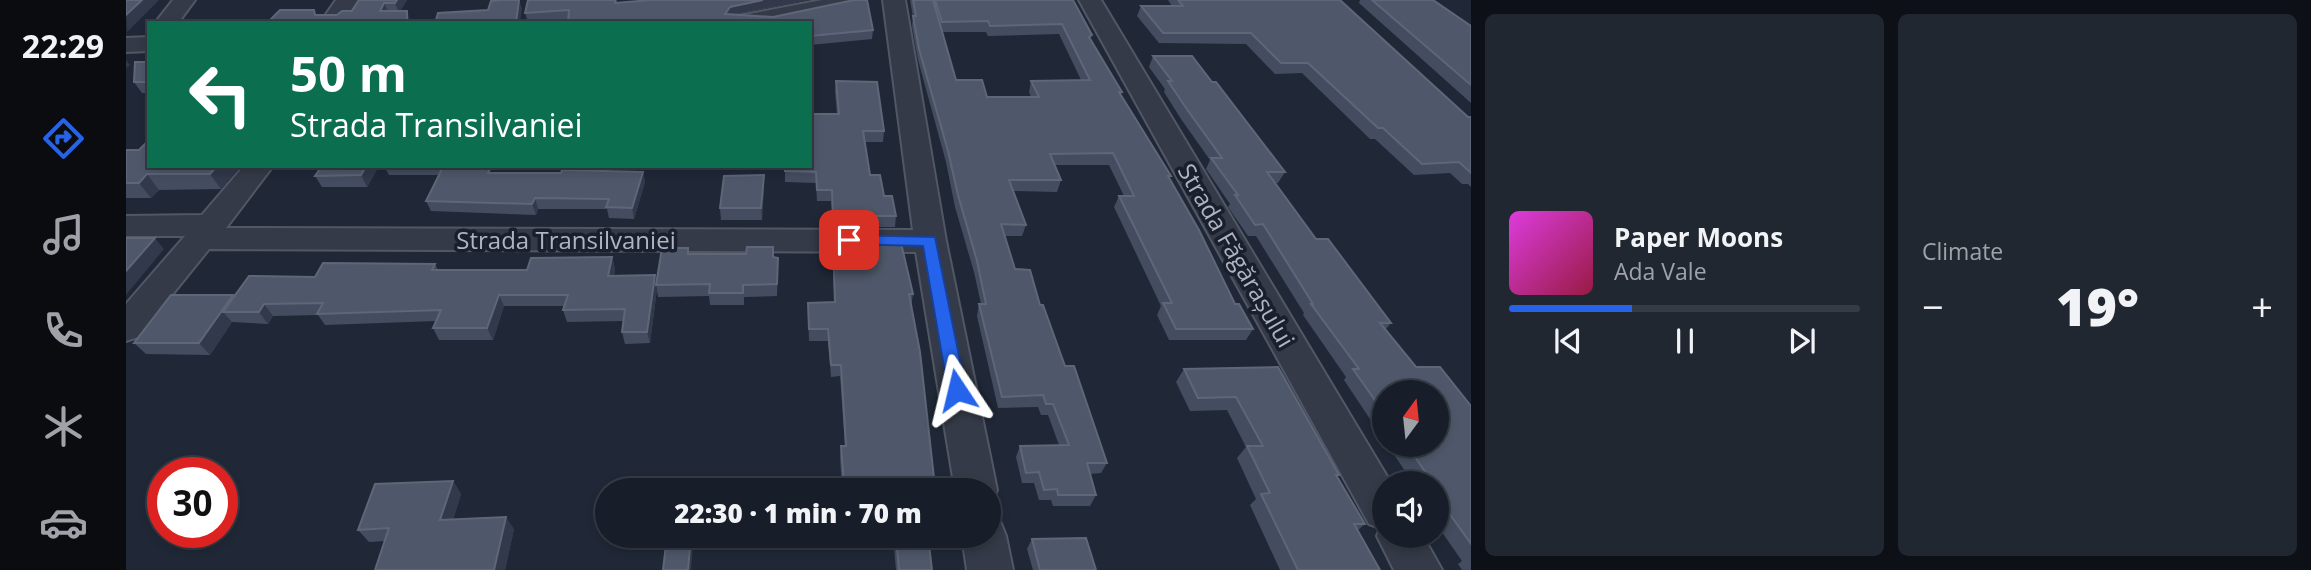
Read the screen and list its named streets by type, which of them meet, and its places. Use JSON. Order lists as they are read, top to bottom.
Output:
{
  "streets": {
    "street": ["Strada Transilvaniei", "Strada Făgărașului"]
  },
  "north": "top",
  "page": {
    "tabs": "22:29",
    "tile": "Climate",
    "turn": ["50 m", "Strada Transilvaniei"],
    "song": ["Paper Moons", "Ada Vale"],
    "heat": ["−", "19°", "+"],
    "limit": "30",
    "trip": "22:30 · 1 min · 70 m"
  }
}
